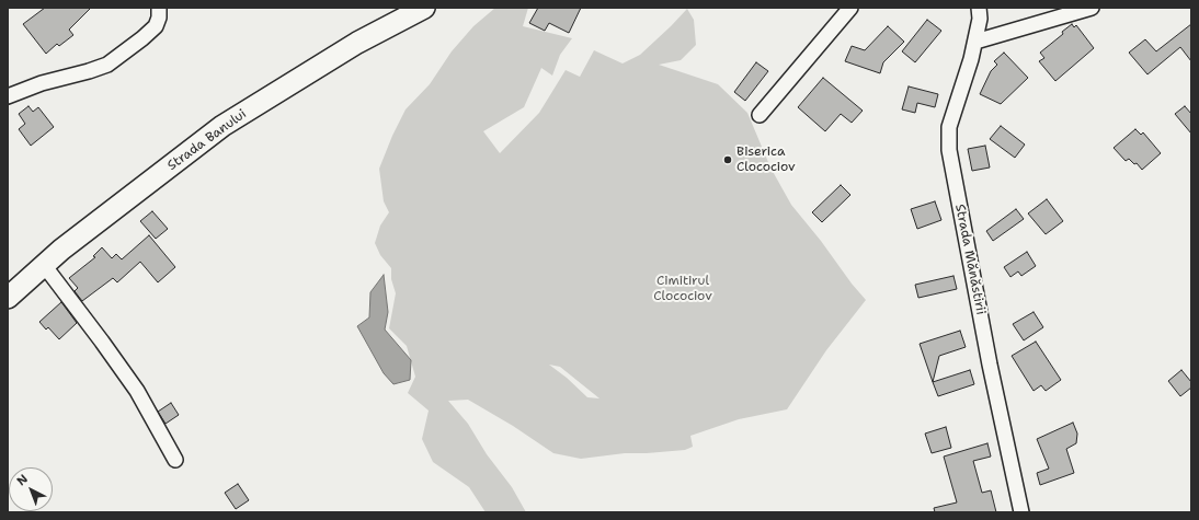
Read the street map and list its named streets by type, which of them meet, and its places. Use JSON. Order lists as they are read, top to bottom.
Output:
{
  "streets": {
    "street": ["Strada Banului", "Strada Mănăstirii"]
  },
  "parks": ["Cimitirul Clocociov"],
  "places": ["Biserica Clocociov"],
  "north": "top left"
}
